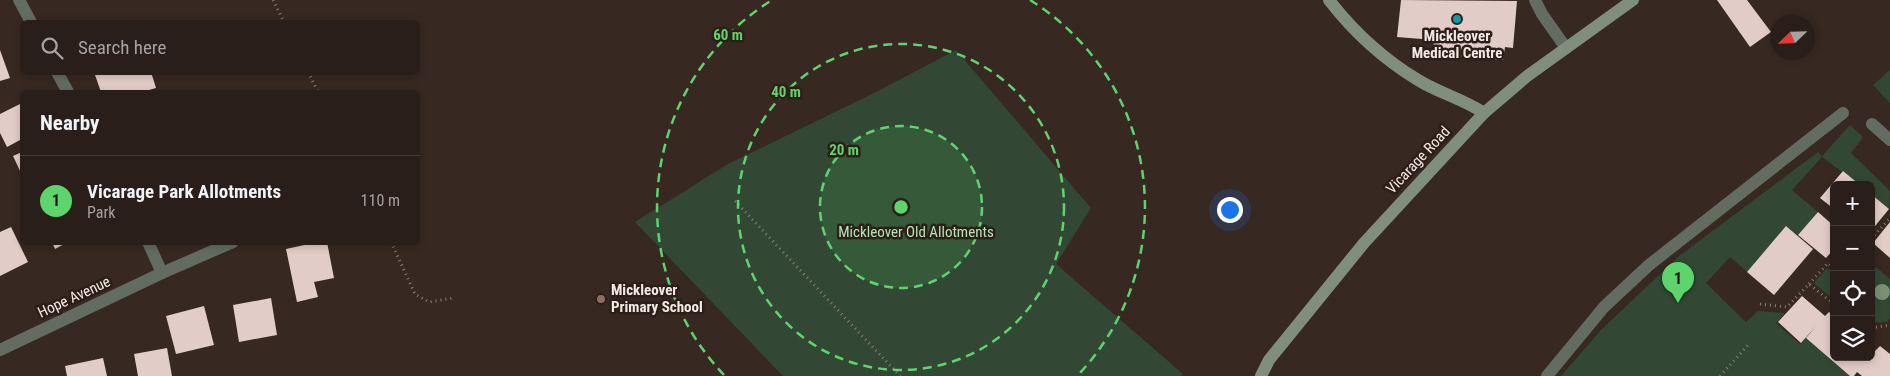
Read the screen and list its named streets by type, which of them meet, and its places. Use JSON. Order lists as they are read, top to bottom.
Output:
{
  "streets": {
    "street": ["Vicarage Road", "Hope Avenue"]
  },
  "parks": ["Mickleover Old Allotments"],
  "places": ["Mickleover Medical Centre", "Mickleover Primary School"],
  "north": "bottom left",
  "page": {
    "search": "Search here",
    "heading": "Nearby",
    "list": [
      {
        "mark": "1",
        "name": "Vicarage Park Allotments",
        "note": "Park",
        "value": "110 m"
      }
    ],
    "map_buttons": ["+", "−"],
    "pins": "1"
  },
  "rings": ["60 m", "40 m", "20 m"]
}
